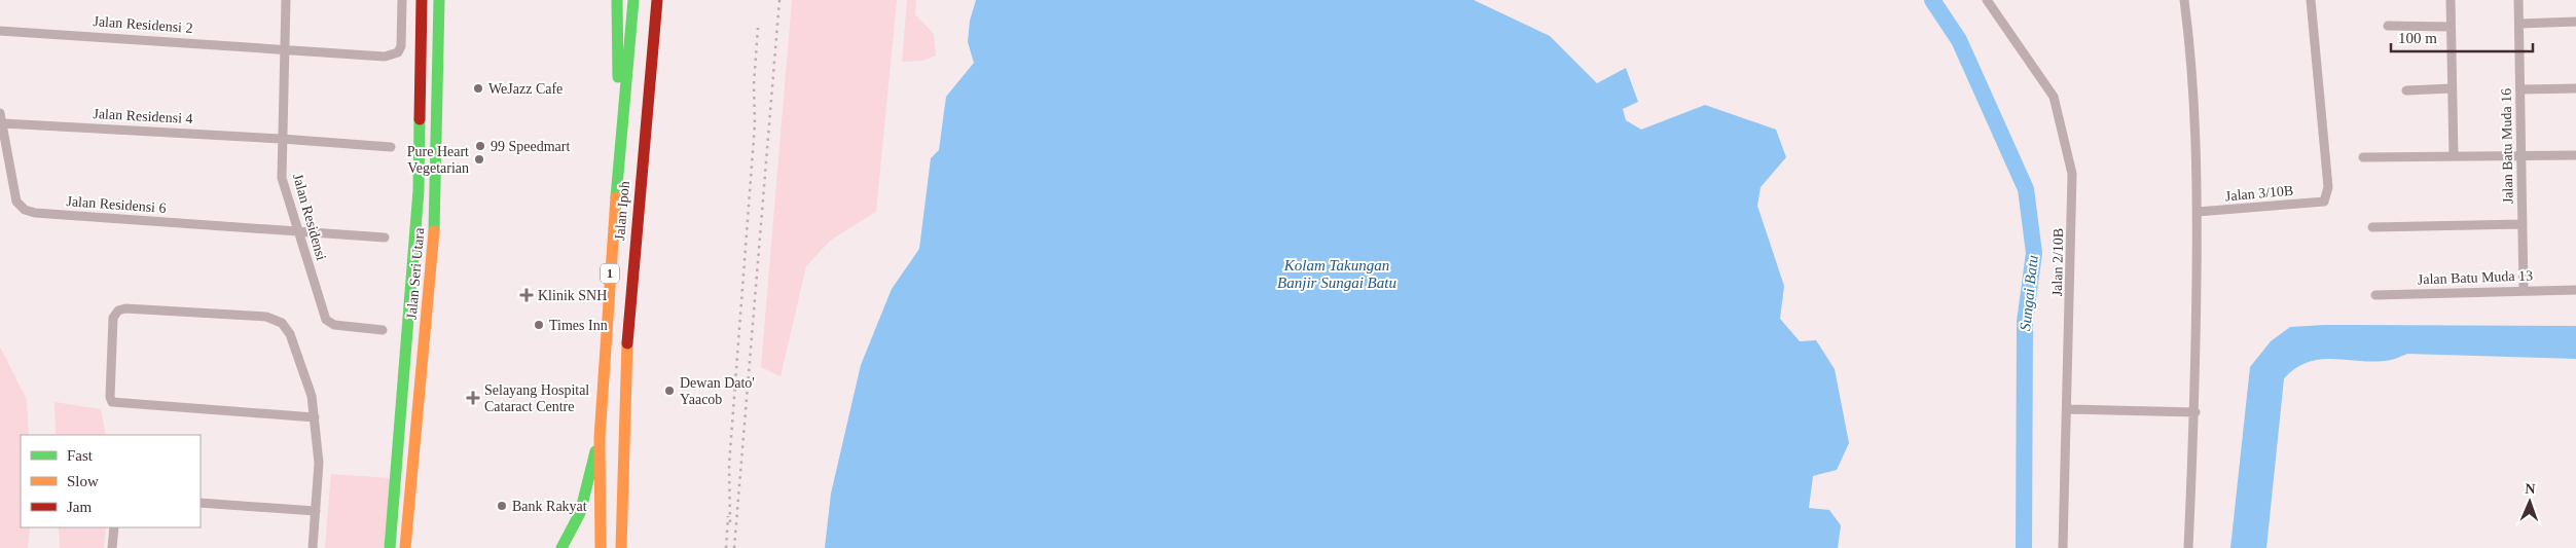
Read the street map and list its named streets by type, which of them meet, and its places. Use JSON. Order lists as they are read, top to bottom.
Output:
{
  "streets": {
    "main road": ["Jalan Ipoh", "Jalan Seri Utara", "1"],
    "street": [
      "Jalan Residensi 2",
      "Jalan Residensi 4",
      "Jalan Batu Muda 16",
      "Jalan 3/10B",
      "Jalan Residensi 6",
      "Jalan Residensi",
      "Jalan 2/10B",
      "Jalan Batu Muda 13"
    ]
  },
  "crossings": [
    ["Jalan Residensi 2", "Jalan Residensi"],
    ["Jalan Residensi 4", "Jalan Residensi 6"],
    ["Jalan Residensi 4", "Jalan Residensi"],
    ["Jalan Batu Muda 16", "Jalan Batu Muda 13"],
    ["Jalan Residensi 6", "Jalan Residensi"]
  ],
  "water": ["Kolam Takungan Banjir Sungai Batu", "Sungai Batu"],
  "places": {
    "other": [
      "WeJazz Cafe",
      "99 Speedmart",
      "Pure Heart Vegetarian",
      "Times Inn",
      "Dewan Dato' Yaacob",
      "Bank Rakyat"
    ],
    "health": ["Klinik SNH", "Selayang Hospital Cataract Centre"]
  },
  "legend": ["Fast", "Slow", "Jam"],
  "scale_bar": "100 m",
  "north": "top"
}
